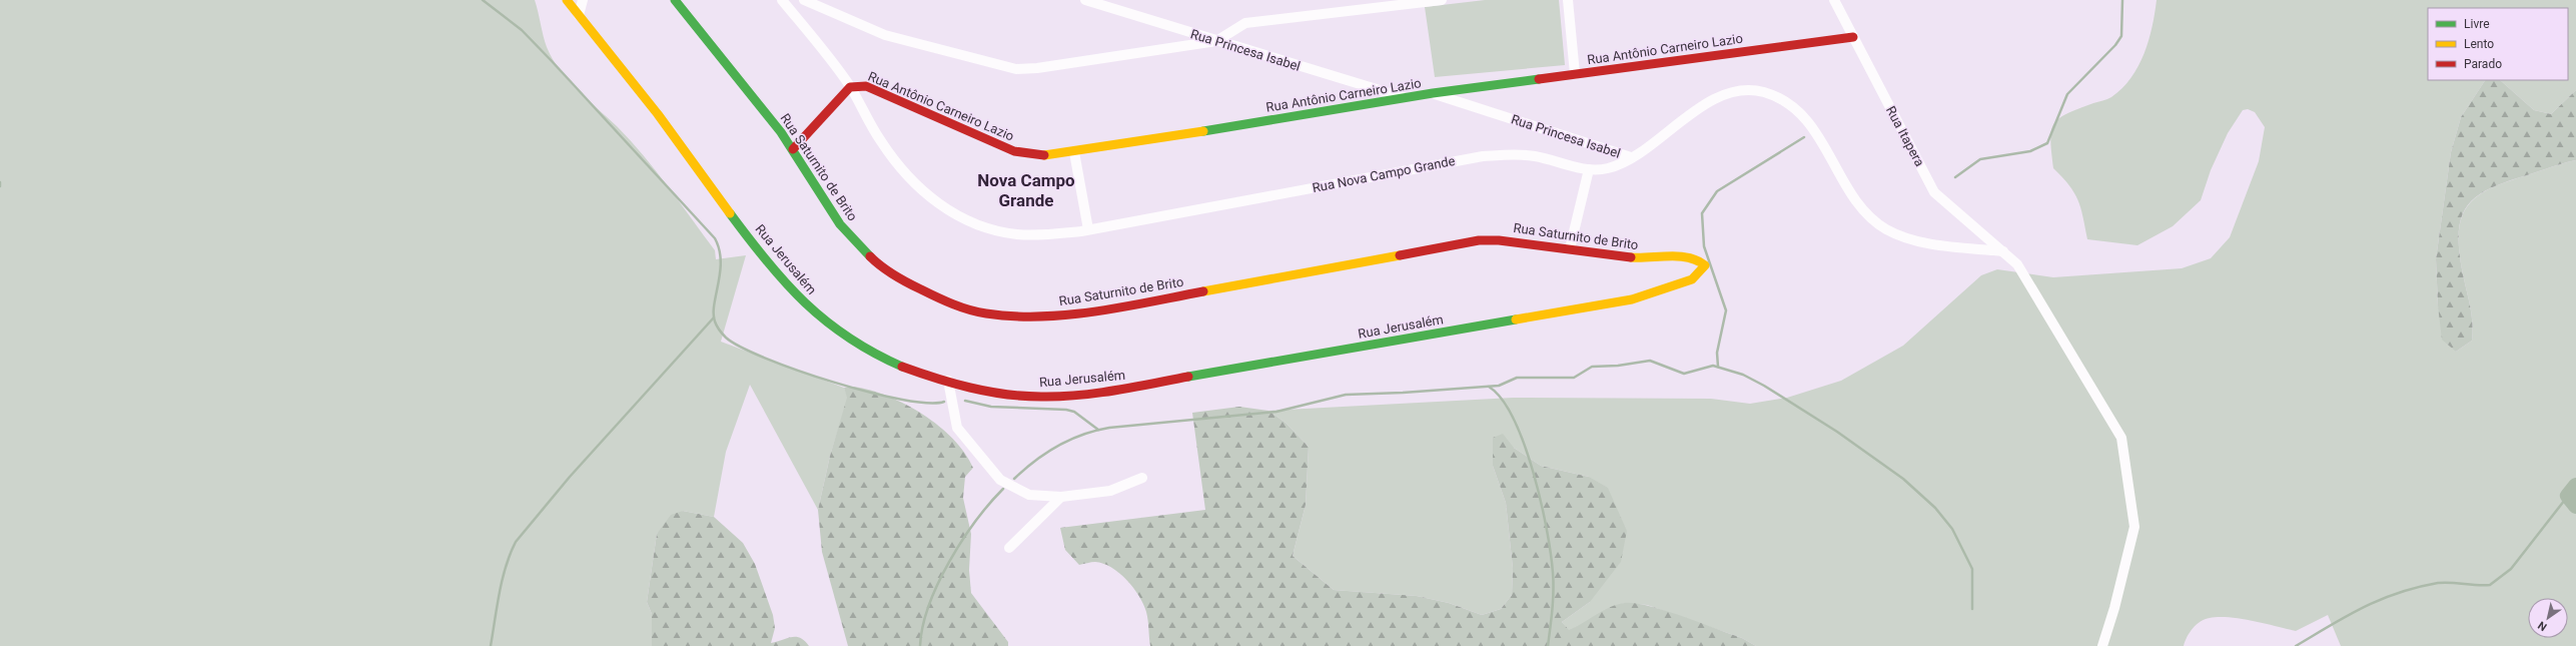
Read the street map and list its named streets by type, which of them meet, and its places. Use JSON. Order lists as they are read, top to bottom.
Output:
{
  "streets": {
    "street": [
      "Rua Antônio Carneiro Lazio",
      "Rua Princesa Isabel",
      "Rua Itapera",
      "Rua Saturnito de Brito",
      "Rua Nova Campo Grande",
      "Rua Jerusalém"
    ]
  },
  "crossings": [
    ["Rua Antônio Carneiro Lazio", "Rua Princesa Isabel"],
    ["Rua Antônio Carneiro Lazio", "Rua Itapera"],
    ["Rua Antônio Carneiro Lazio", "Rua Nova Campo Grande"],
    ["Rua Princesa Isabel", "Rua Nova Campo Grande"],
    ["Rua Itapera", "Rua Nova Campo Grande"],
    ["Rua Saturnito de Brito", "Rua Jerusalém"]
  ],
  "districts": ["Nova Campo Grande"],
  "legend": ["Livre", "Lento", "Parado"],
  "north": "bottom left"
}
